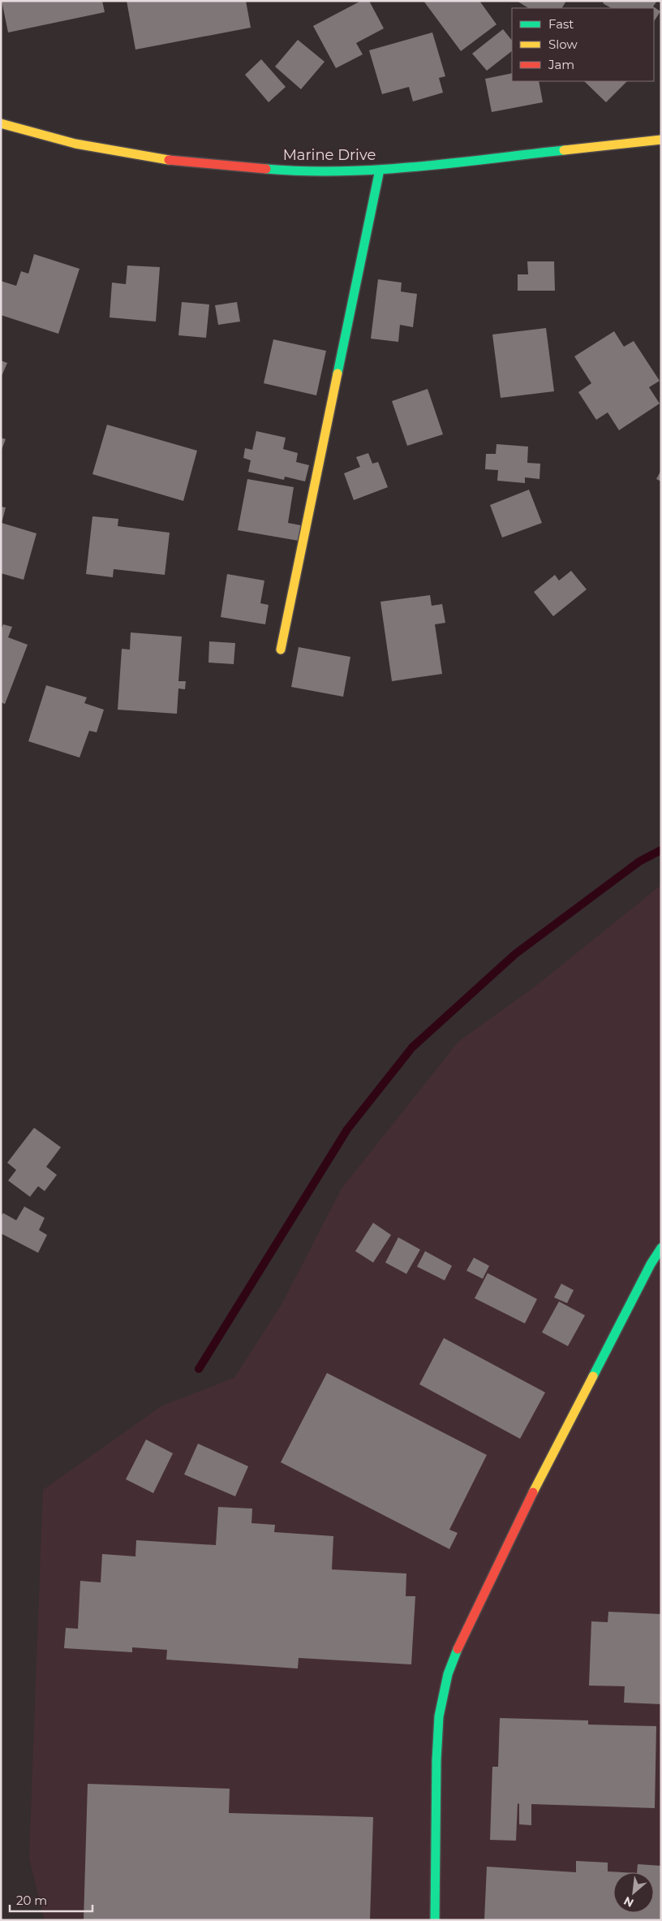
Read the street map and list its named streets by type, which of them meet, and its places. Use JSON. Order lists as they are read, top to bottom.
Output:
{
  "streets": {
    "main road": ["Marine Drive"]
  },
  "legend": ["Fast", "Slow", "Jam"],
  "scale_bar": "20 m",
  "north": "bottom left"
}
